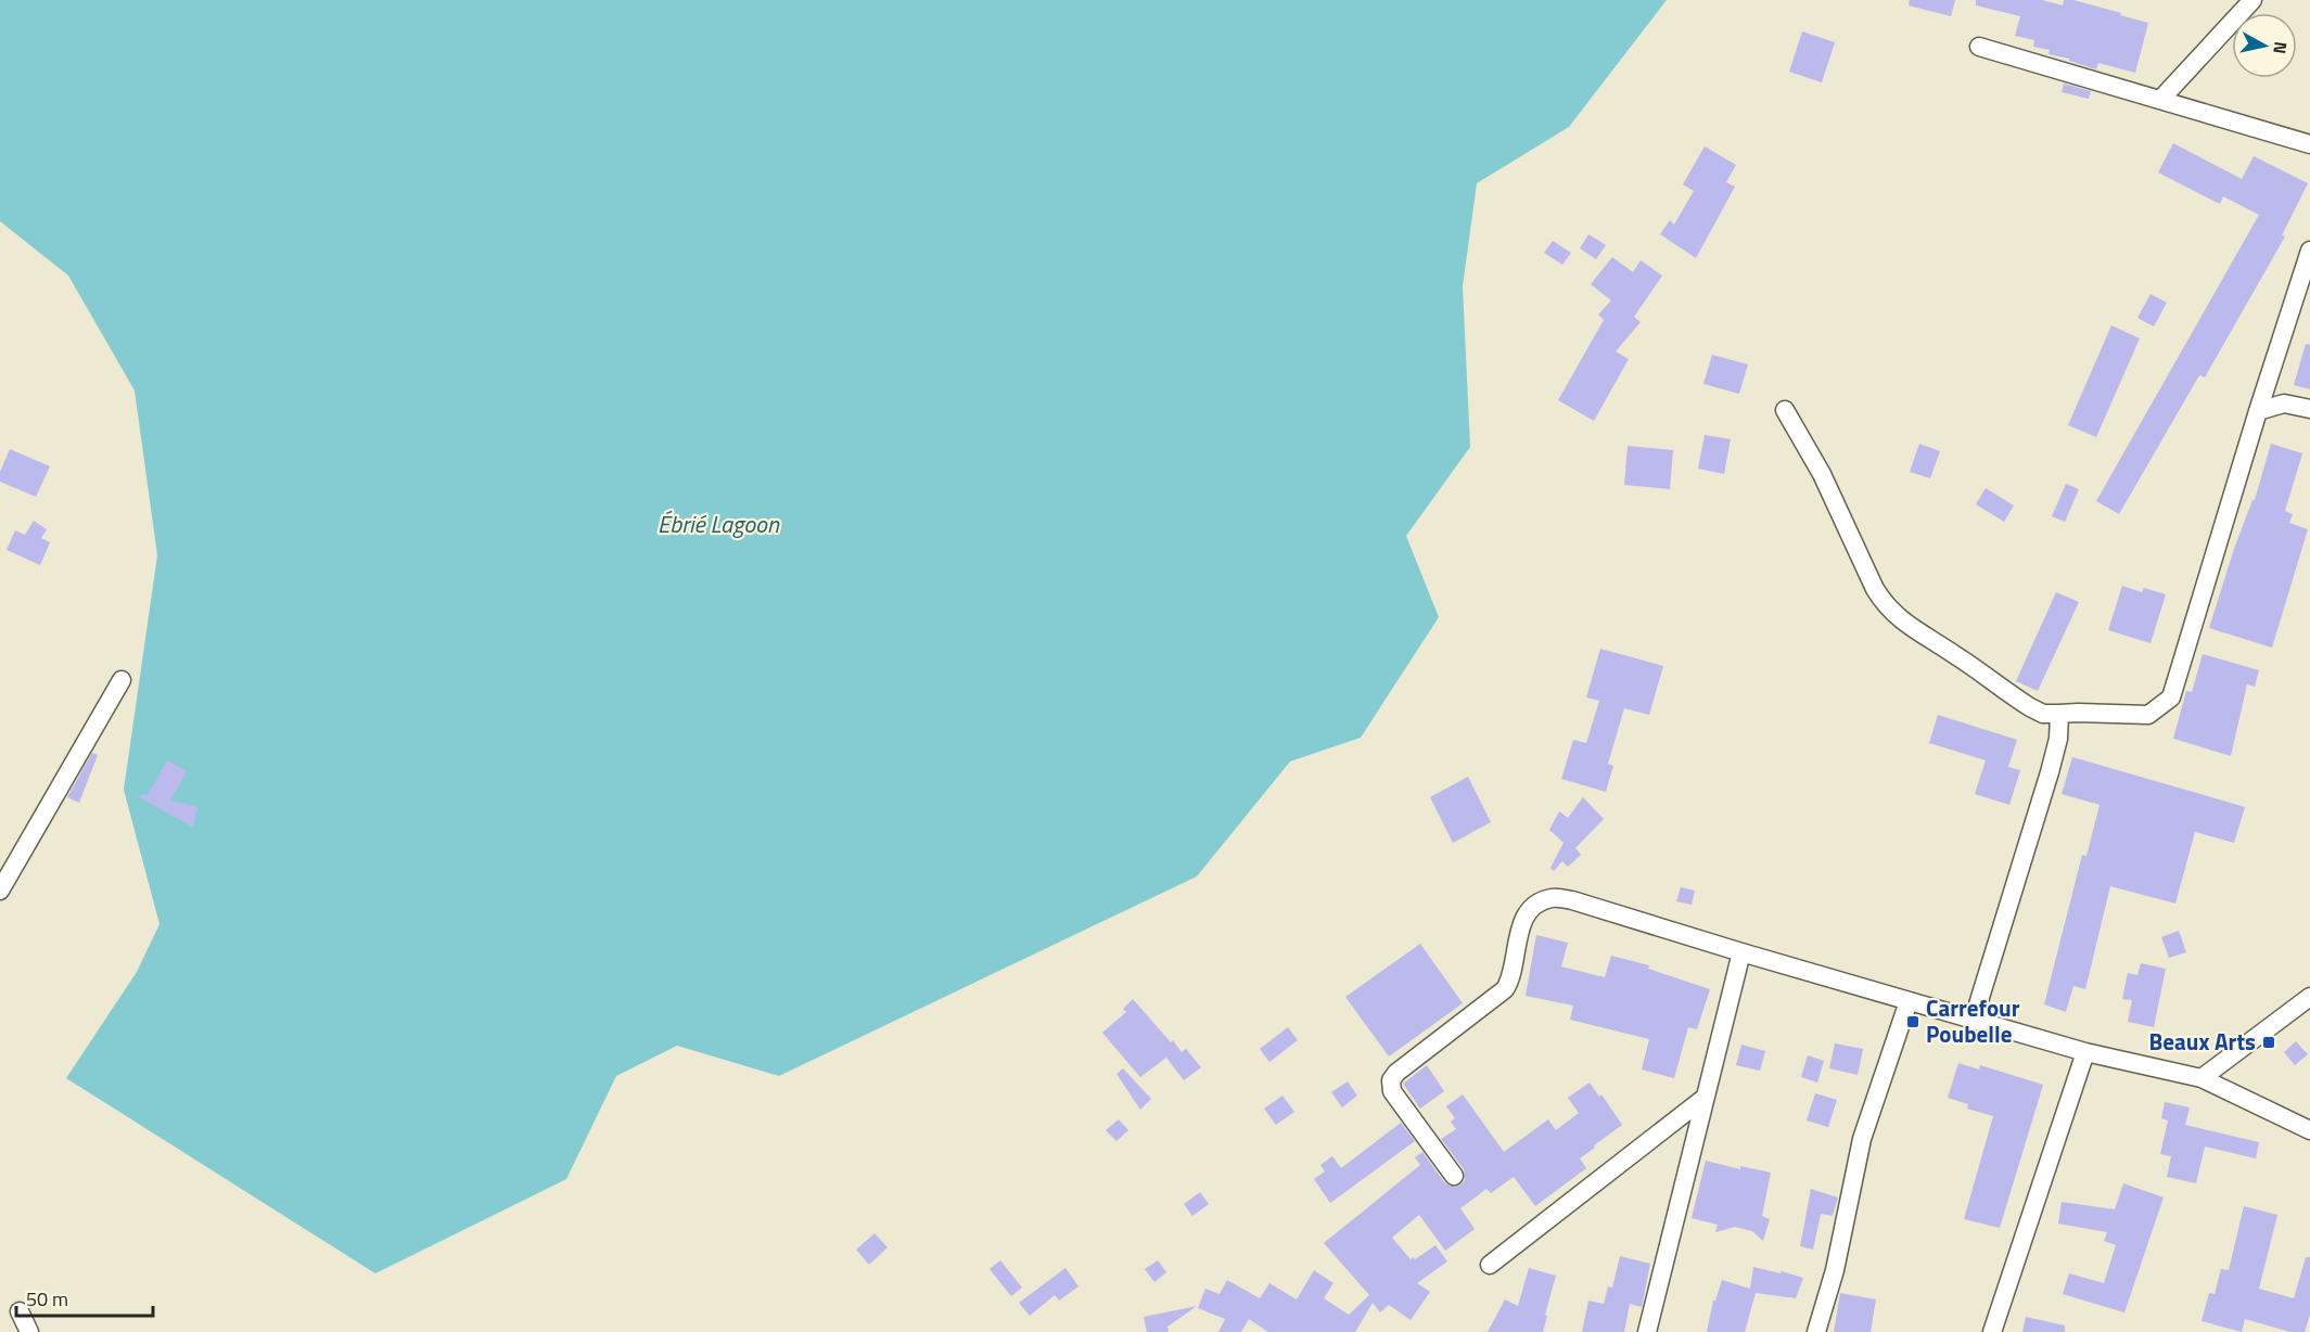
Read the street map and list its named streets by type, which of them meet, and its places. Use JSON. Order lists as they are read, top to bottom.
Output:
{
  "water": ["Ébrié Lagoon"],
  "places": {
    "transit": ["Carrefour Poubelle", "Beaux Arts"]
  },
  "scale_bar": "50 m",
  "north": "right"
}
